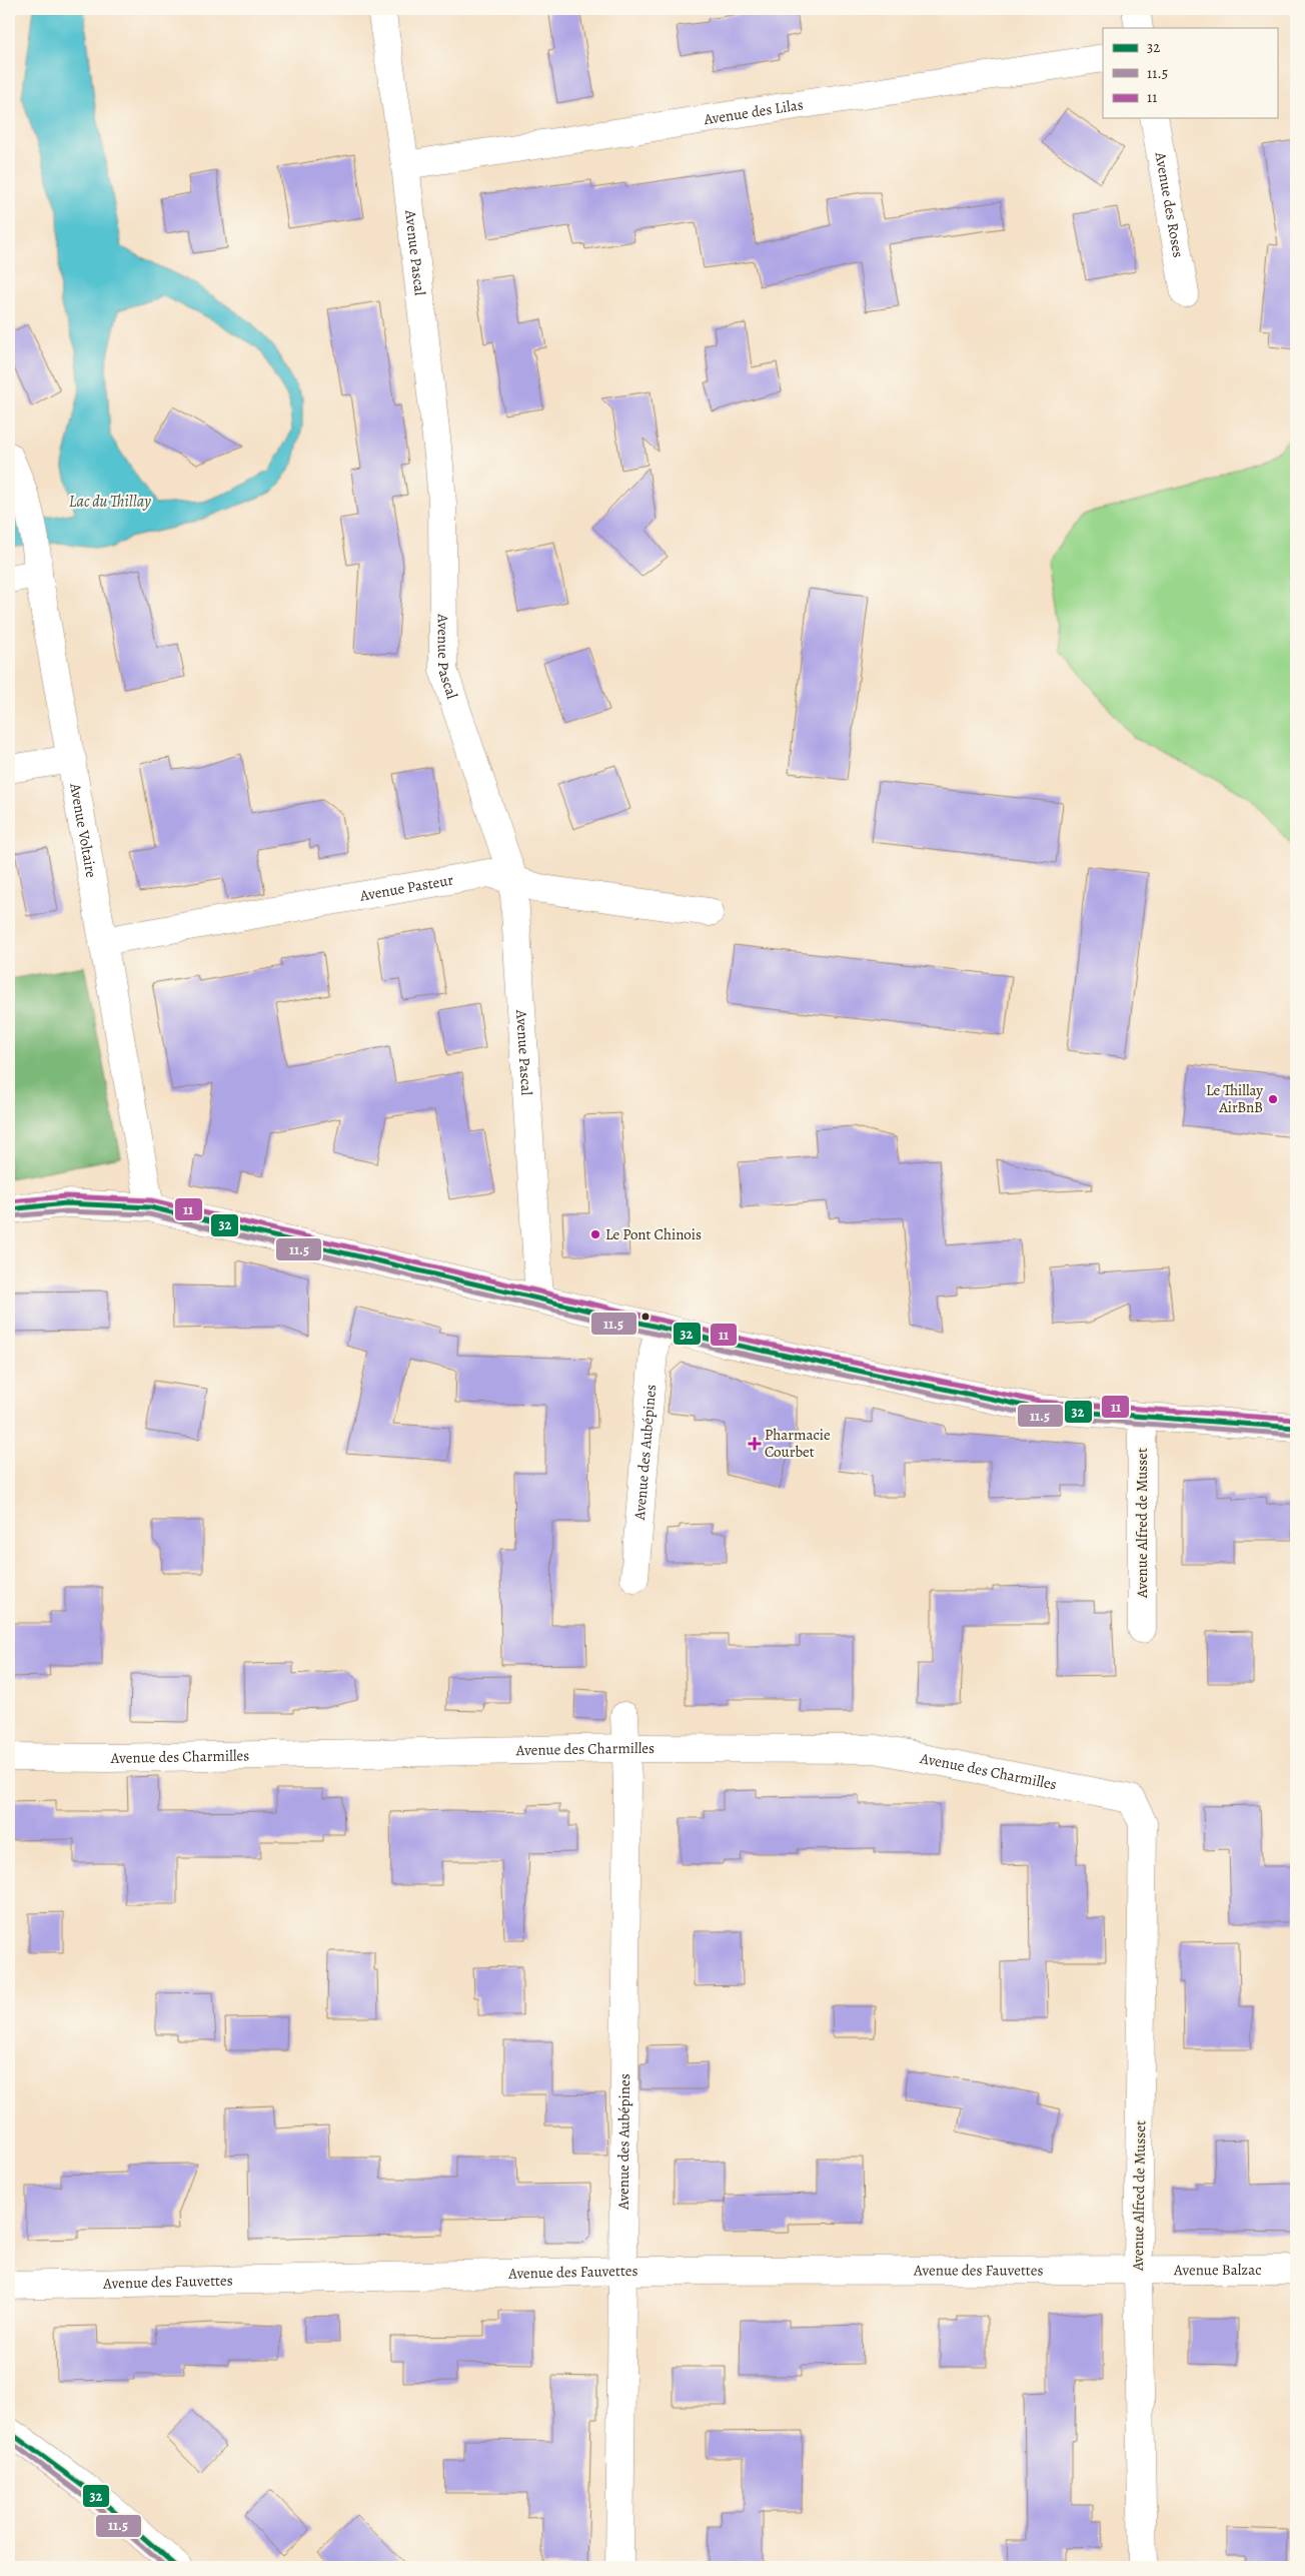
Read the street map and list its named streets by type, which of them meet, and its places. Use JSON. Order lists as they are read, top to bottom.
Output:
{
  "streets": {
    "street": [
      "Avenue des Lilas",
      "Avenue des Roses",
      "Avenue Pascal",
      "Avenue Voltaire",
      "Avenue Pasteur",
      "Avenue des Aubépines",
      "Avenue Alfred de Musset",
      "Avenue des Charmilles",
      "Avenue Balzac",
      "Avenue des Fauvettes"
    ]
  },
  "crossings": [
    ["Avenue des Lilas", "Avenue Pascal"],
    ["Avenue Pascal", "Avenue Pasteur"],
    ["Avenue Voltaire", "Avenue Pasteur"],
    ["Avenue des Aubépines", "Avenue des Charmilles"],
    ["Avenue des Aubépines", "Avenue des Fauvettes"],
    ["Avenue Alfred de Musset", "Avenue des Charmilles"],
    ["Avenue Alfred de Musset", "Avenue Balzac"],
    ["Avenue Alfred de Musset", "Avenue des Fauvettes"],
    ["Avenue Balzac", "Avenue des Fauvettes"]
  ],
  "water": ["Lac du Thillay"],
  "places": {
    "other": ["Le Thillay AirBnB", "Le Pont Chinois"],
    "health": ["Pharmacie Courbet"]
  },
  "lines": ["transit line 11", "transit line 32", "transit line 11.5"],
  "legend": ["32", "11.5", "11"]
}
